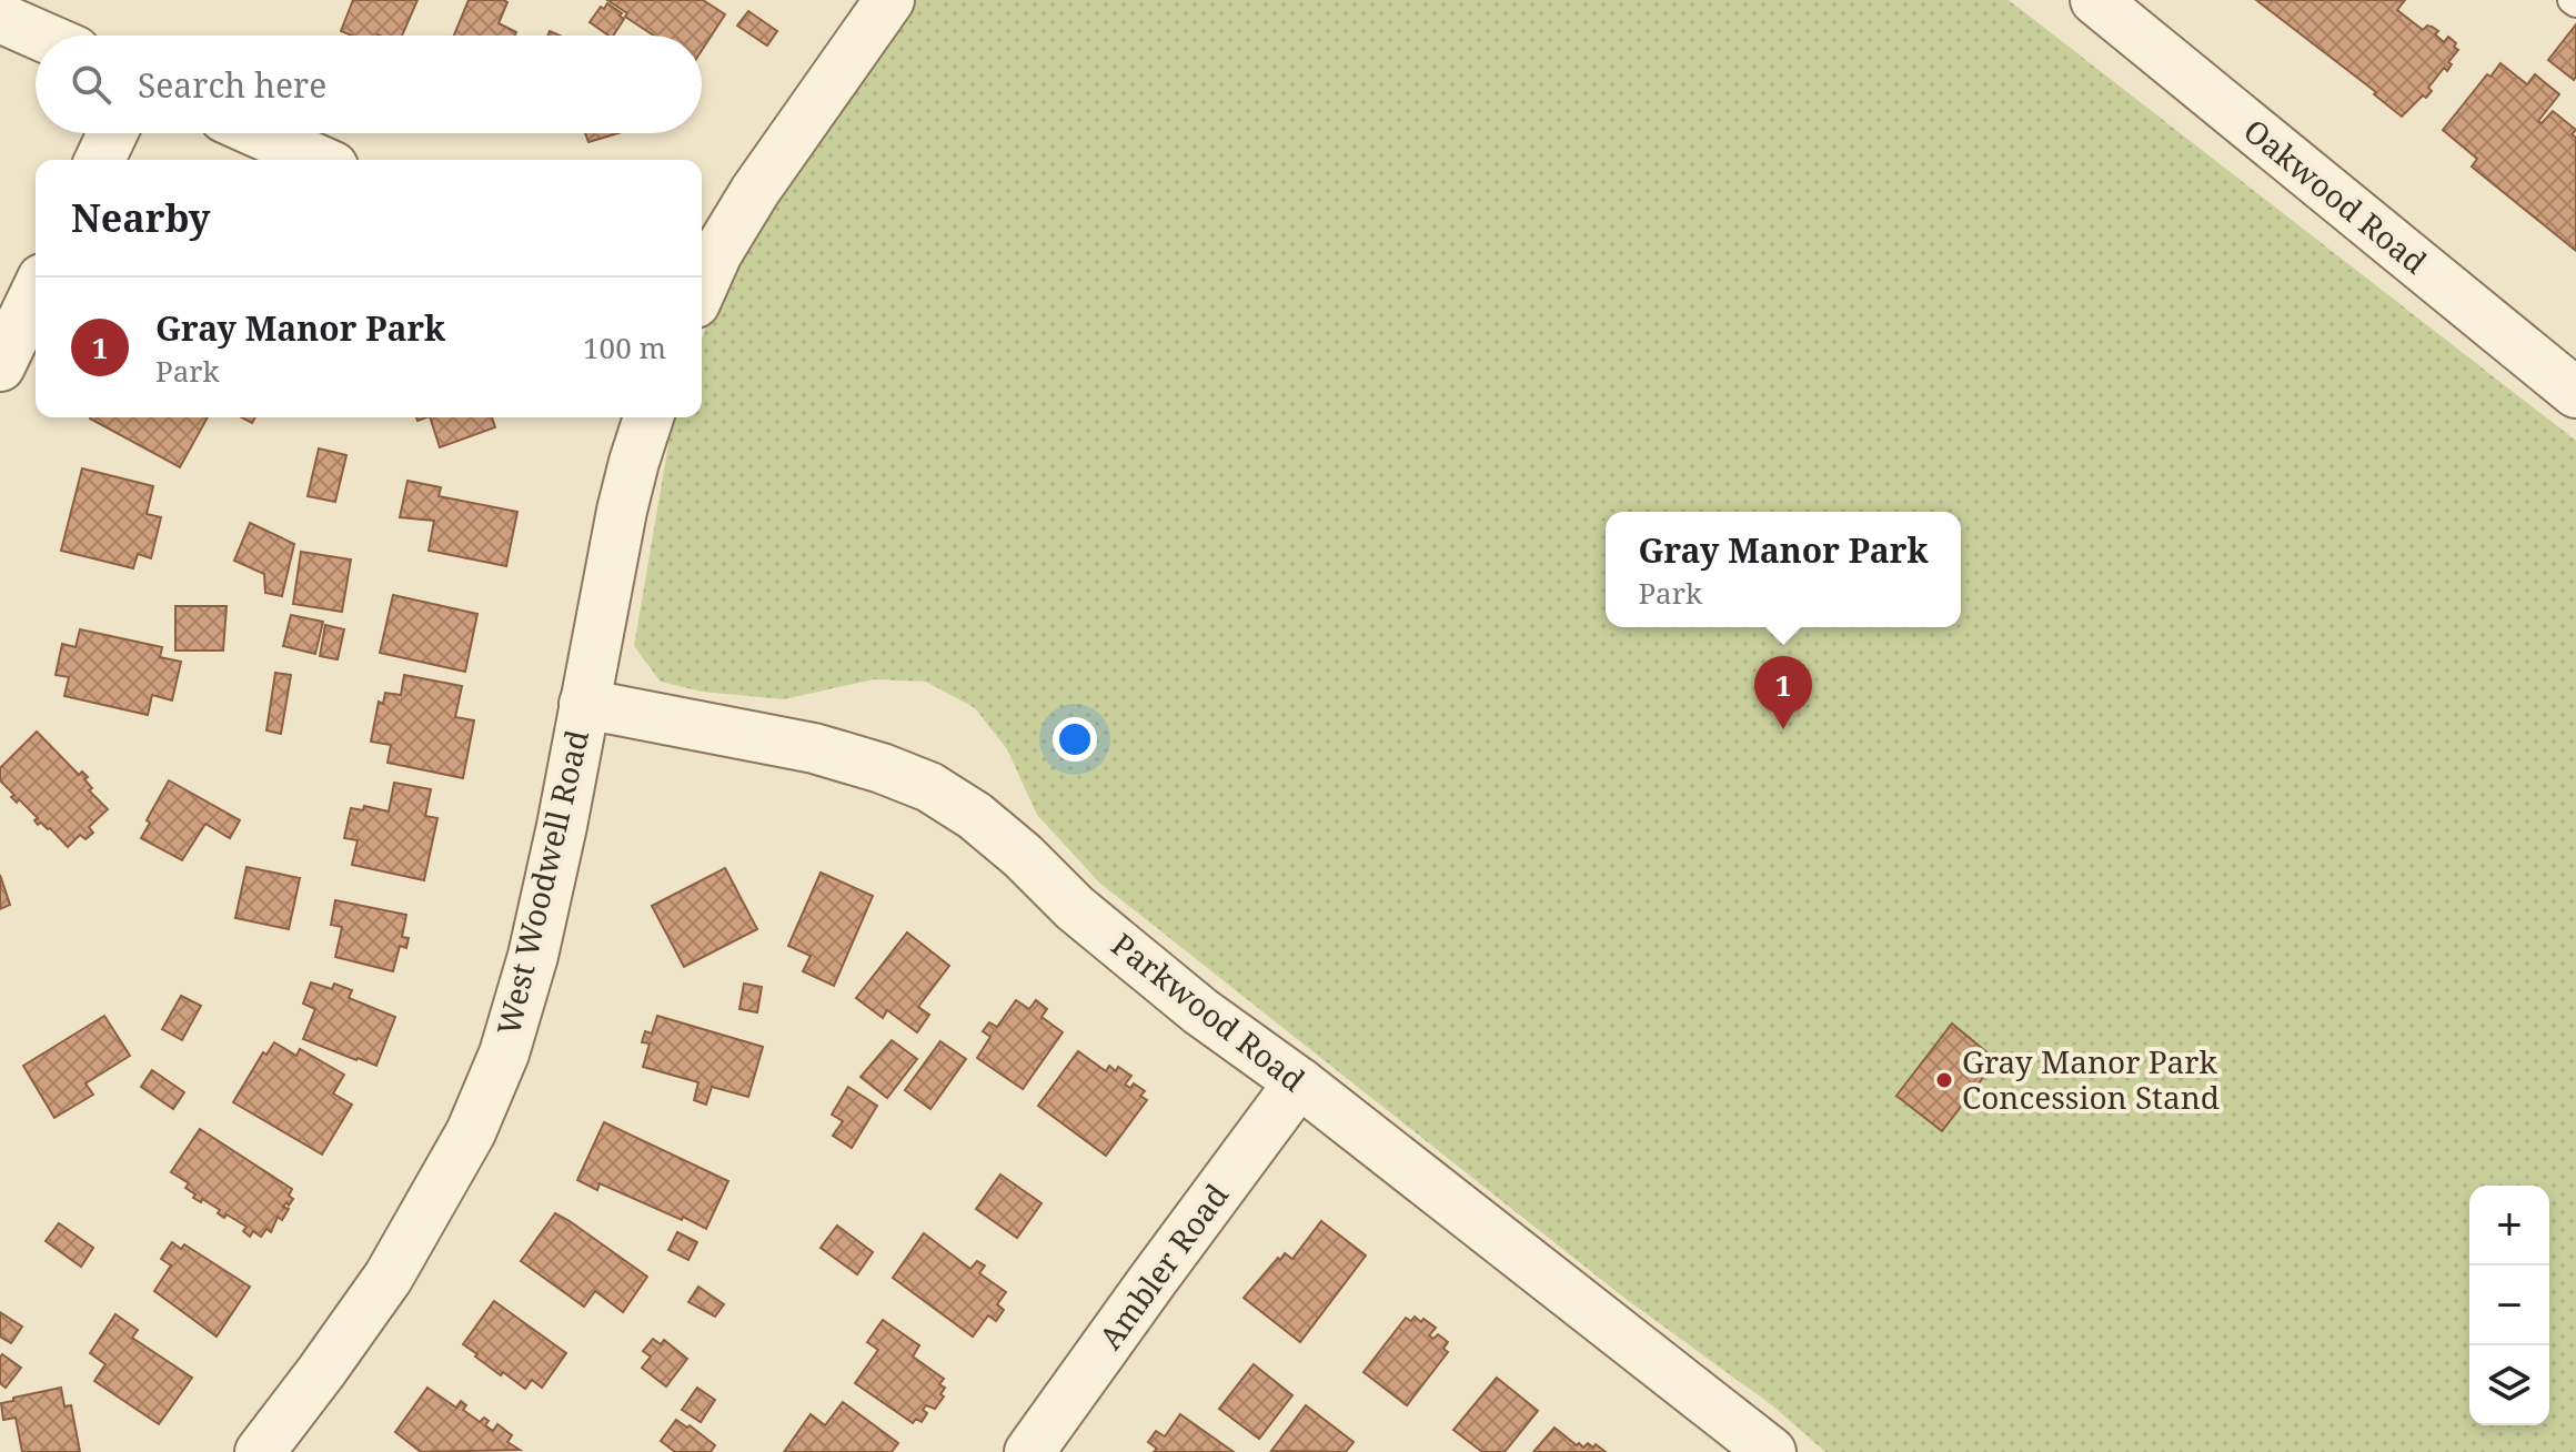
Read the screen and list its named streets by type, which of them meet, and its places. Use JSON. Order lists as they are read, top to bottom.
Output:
{
  "streets": {
    "street": [
      "Oakwood Road",
      "West Woodwell Road",
      "Parkwood Road",
      "Ambler Road"
    ]
  },
  "crossings": [
    ["West Woodwell Road", "Parkwood Road"],
    ["Parkwood Road", "Ambler Road"]
  ],
  "places": ["Gray Manor Park Concession Stand"],
  "page": {
    "search": "Search here",
    "heading": "Nearby",
    "list": [
      {
        "mark": "1",
        "name": "Gray Manor Park",
        "note": "Park",
        "value": "100 m"
      }
    ],
    "popup": ["Gray Manor Park", "Park"],
    "pins": "1",
    "map_buttons": ["+", "−"]
  }
}
